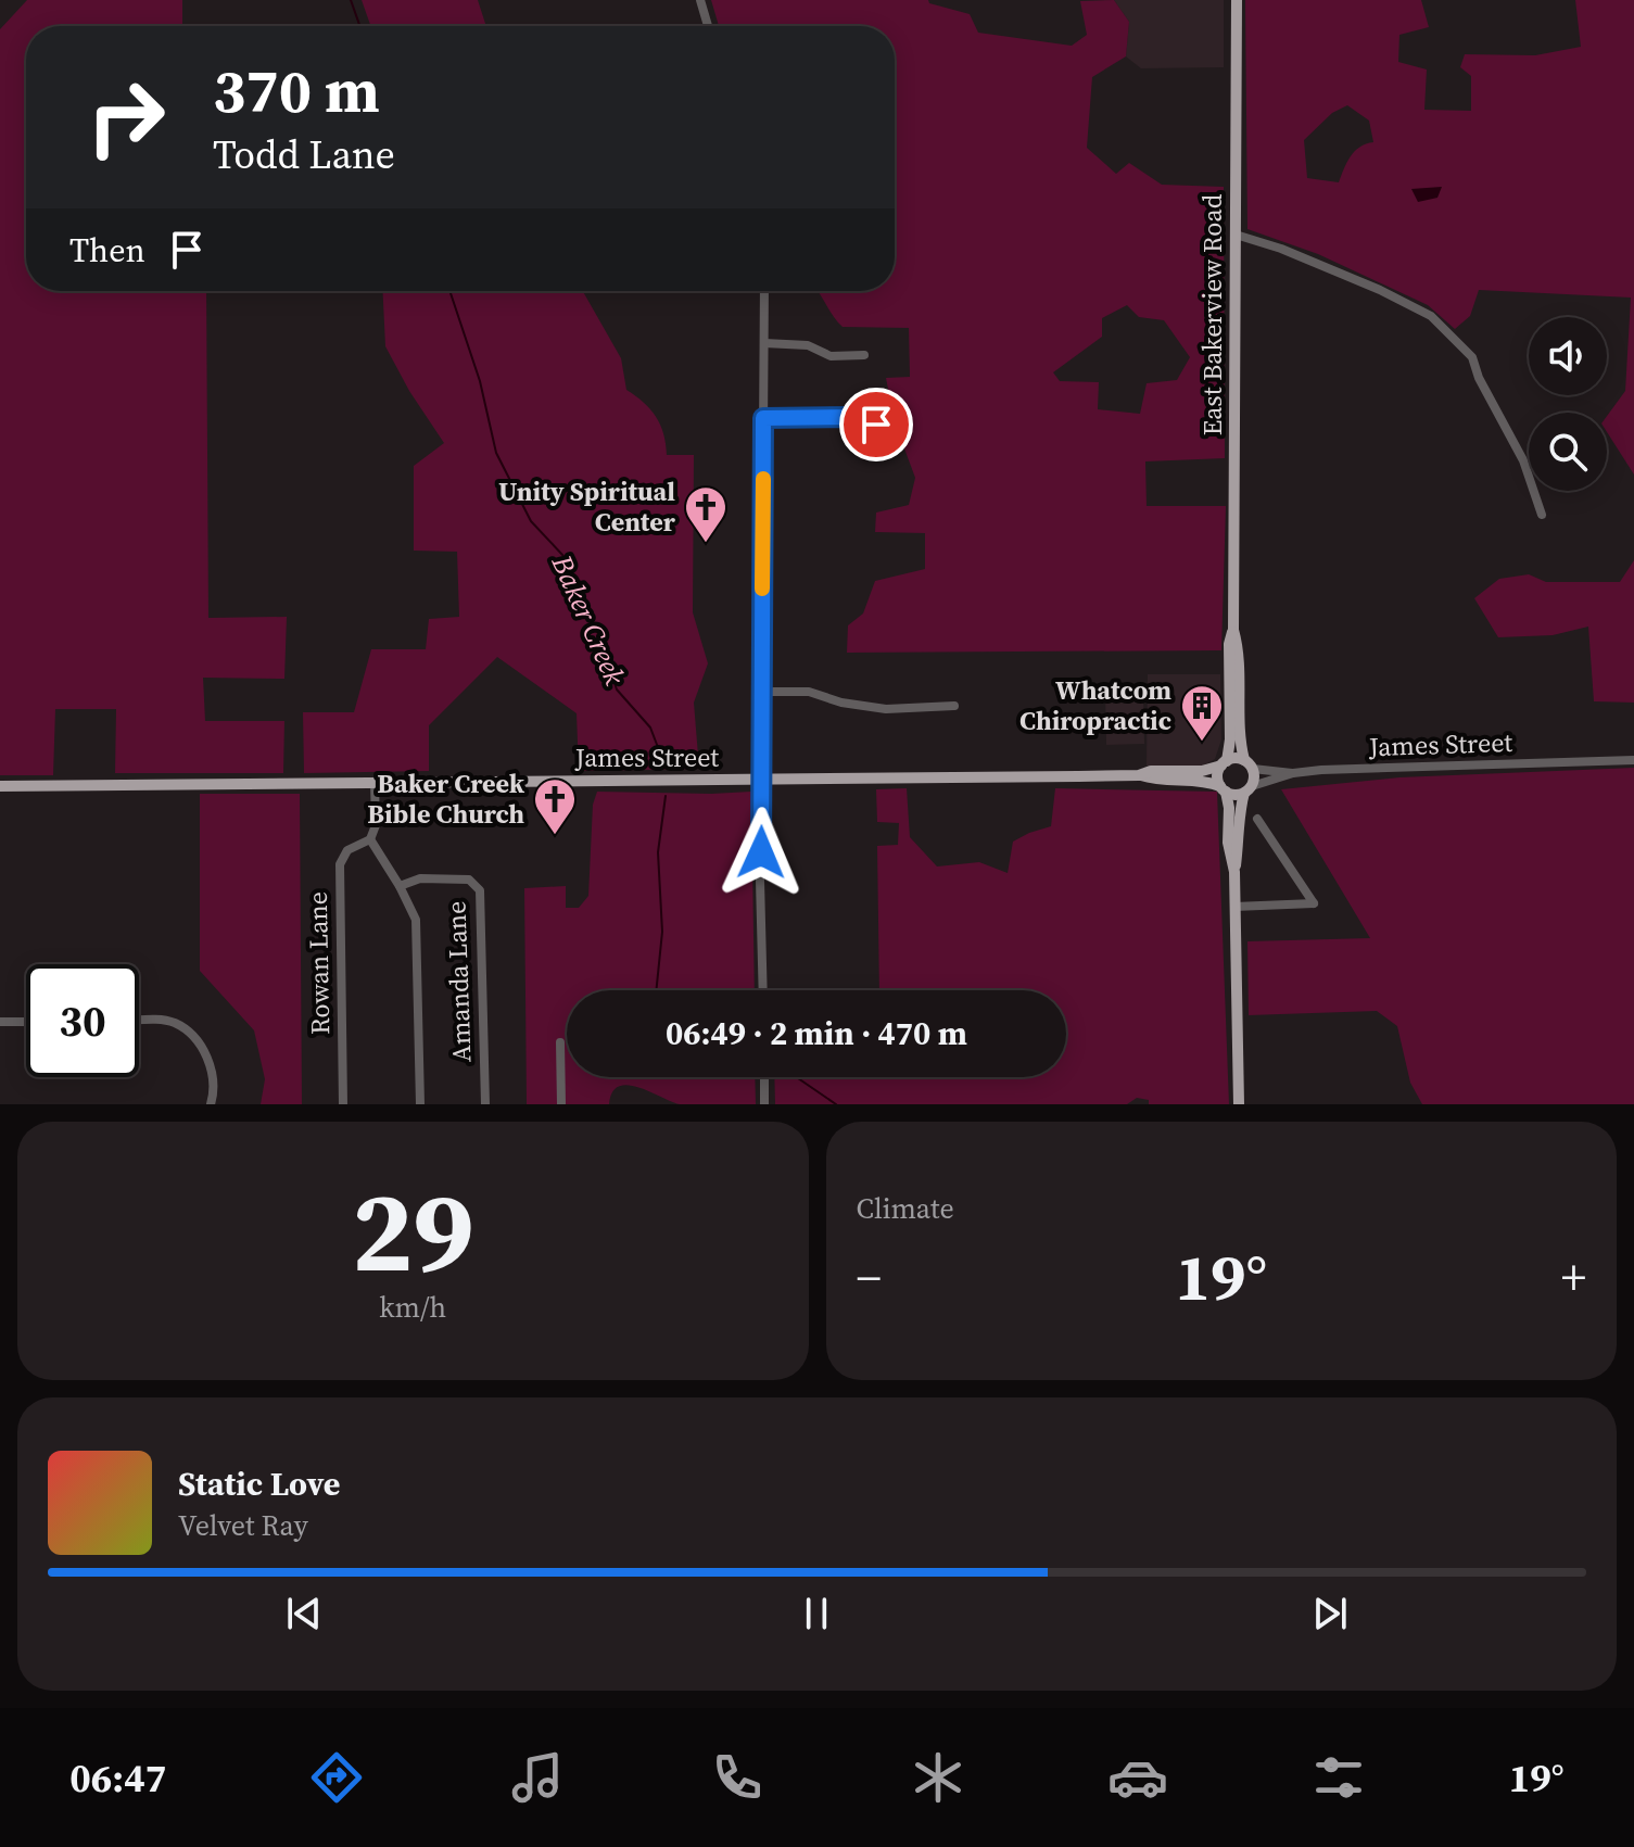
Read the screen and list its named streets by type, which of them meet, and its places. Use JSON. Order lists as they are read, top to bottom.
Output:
{
  "streets": {
    "main road": ["East Bakerview Road", "James Street"],
    "street": ["Rowan Lane", "Amanda Lane"]
  },
  "crossings": [
    ["East Bakerview Road", "James Street"]
  ],
  "water": ["Baker Creek"],
  "places": {
    "church": ["Unity Spiritual Center", "Baker Creek Bible Church"],
    "building": ["Whatcom Chiropractic"]
  },
  "page": {
    "turn": ["370 m", "Todd Lane"],
    "then": "Then",
    "limit": "30",
    "trip": "06:49 · 2 min · 470 m",
    "tile": [
      ["29", "km/h"],
      "Climate"
    ],
    "heat": ["−", "19°", "+"],
    "song": ["Static Love", "Velvet Ray"],
    "tabs": ["06:47", "19°"]
  }
}
